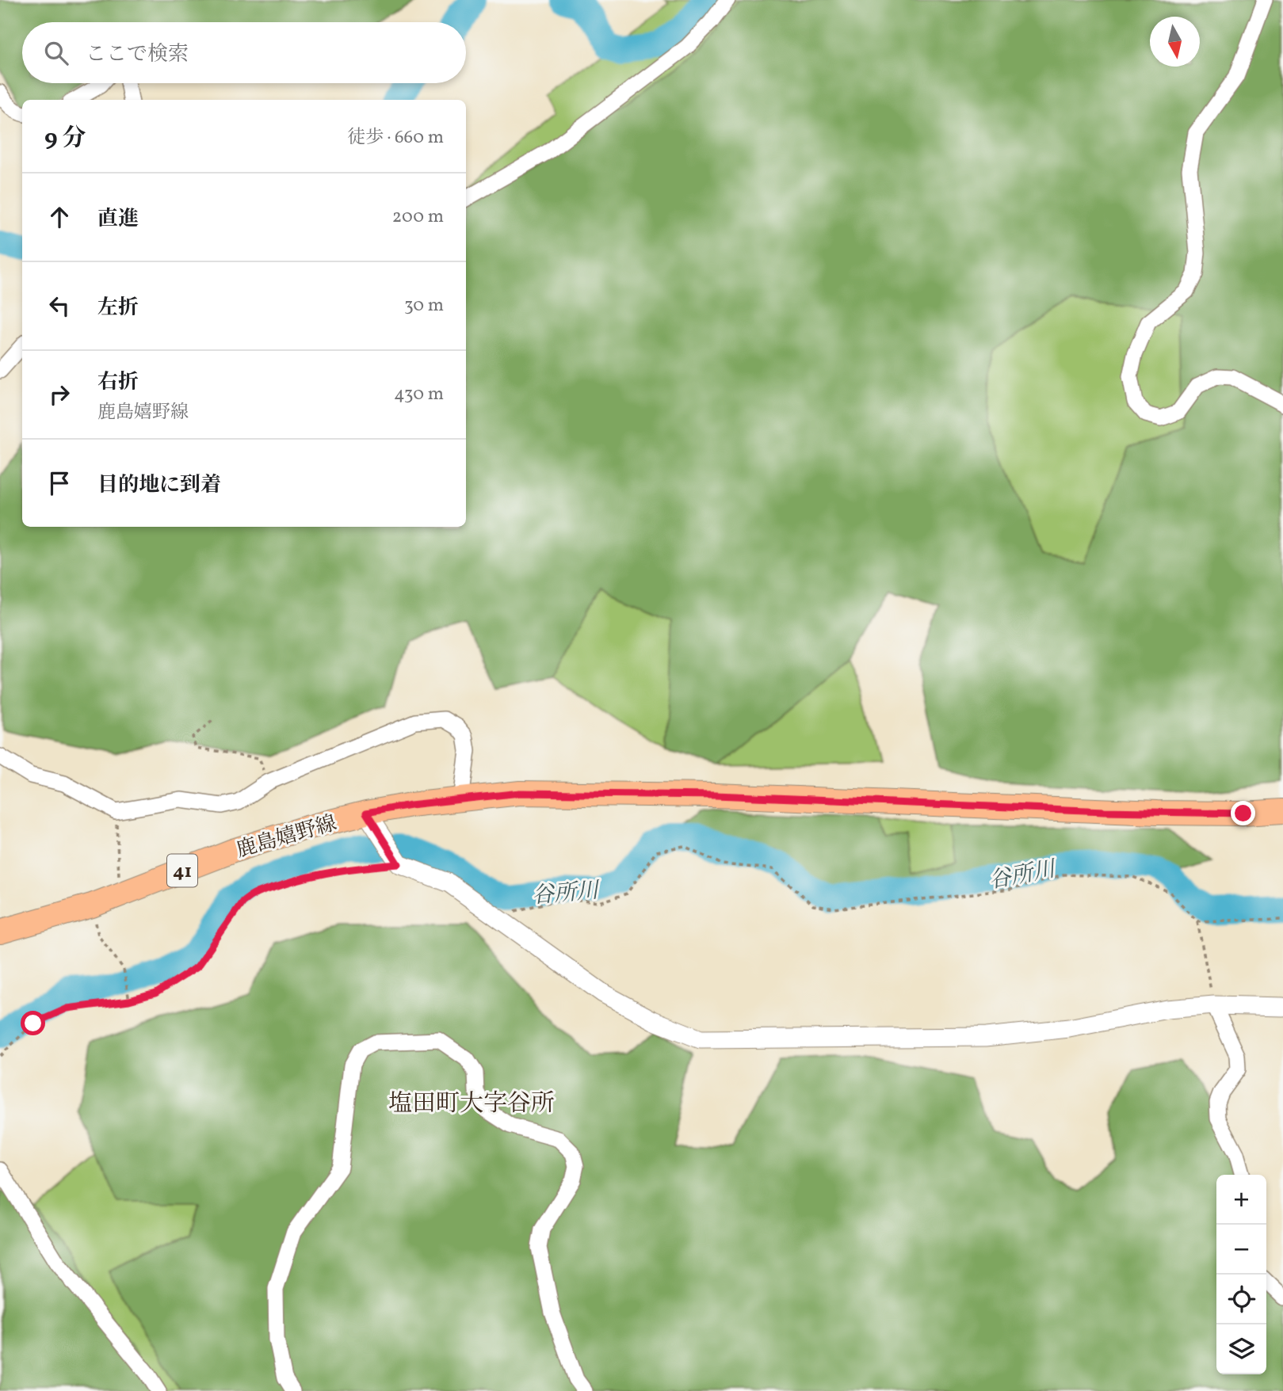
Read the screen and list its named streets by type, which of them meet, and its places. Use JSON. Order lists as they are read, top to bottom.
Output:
{
  "streets": {
    "main road": ["鹿島嬉野線", "41"]
  },
  "districts": ["塩田町大字谷所"],
  "water": ["谷所川"],
  "north": "bottom",
  "page": {
    "search": "ここで検索",
    "heading": ["9 分", "徒歩 · 660 m"],
    "list": [
      ["直進", "200 m"],
      ["左折", "30 m"],
      ["右折", "鹿島嬉野線", "430 m"],
      "目的地に到着"
    ],
    "map_buttons": ["+", "−"]
  }
}
